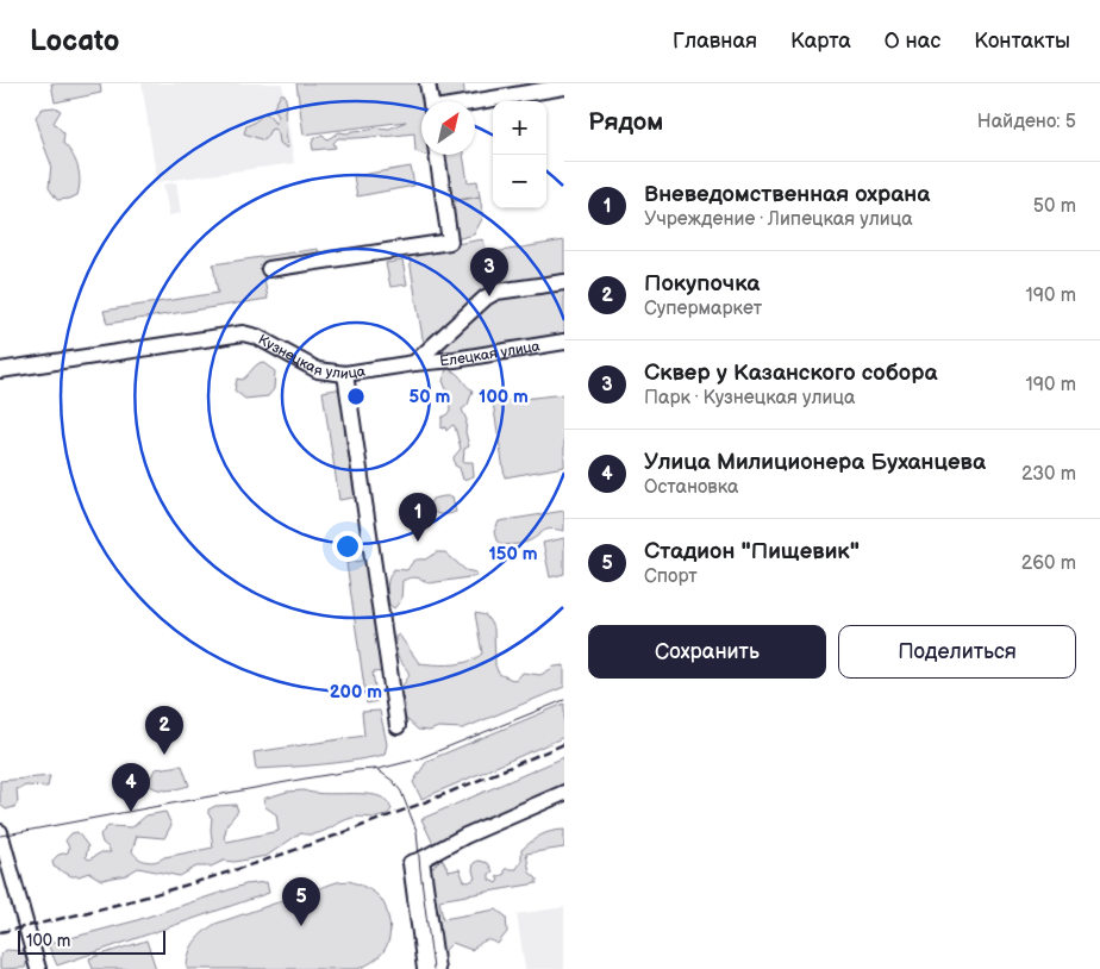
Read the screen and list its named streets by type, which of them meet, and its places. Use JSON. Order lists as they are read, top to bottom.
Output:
{
  "streets": {
    "street": ["Кузнецкая улица", "Елецкая улица"]
  },
  "crossings": [
    ["Кузнецкая улица", "Елецкая улица"]
  ],
  "scale_bar": "100 m",
  "north": "top right",
  "page": {
    "header": "Locato",
    "nav": [
      "Главная",
      "Карта",
      "О нас",
      "Контакты"
    ],
    "heading": ["Рядом", "Найдено: 5"],
    "map_buttons": ["+", "−"],
    "list": [
      {
        "mark": "1",
        "name": "Вневедомственная охрана",
        "note": "Учреждение · Липецкая улица",
        "value": "50 m"
      },
      {
        "mark": "2",
        "name": "Покупочка",
        "note": "Супермаркет",
        "value": "190 m"
      },
      {
        "mark": "3",
        "name": "Сквер у Казанского собора",
        "note": "Парк · Кузнецкая улица",
        "value": "190 m"
      },
      {
        "mark": "4",
        "name": "Улица Милиционера Буханцева",
        "note": "Остановка",
        "value": "230 m"
      },
      {
        "mark": "5",
        "name": "Стадион \"Пищевик\"",
        "note": "Спорт",
        "value": "260 m"
      }
    ],
    "pins": [
      "3",
      "1",
      "2",
      "4",
      "5"
    ],
    "buttons": ["Сохранить", "Поделиться"],
    "scale": "100 m"
  },
  "rings": [
    "50 m",
    "100 m",
    "150 m",
    "200 m"
  ]
}
